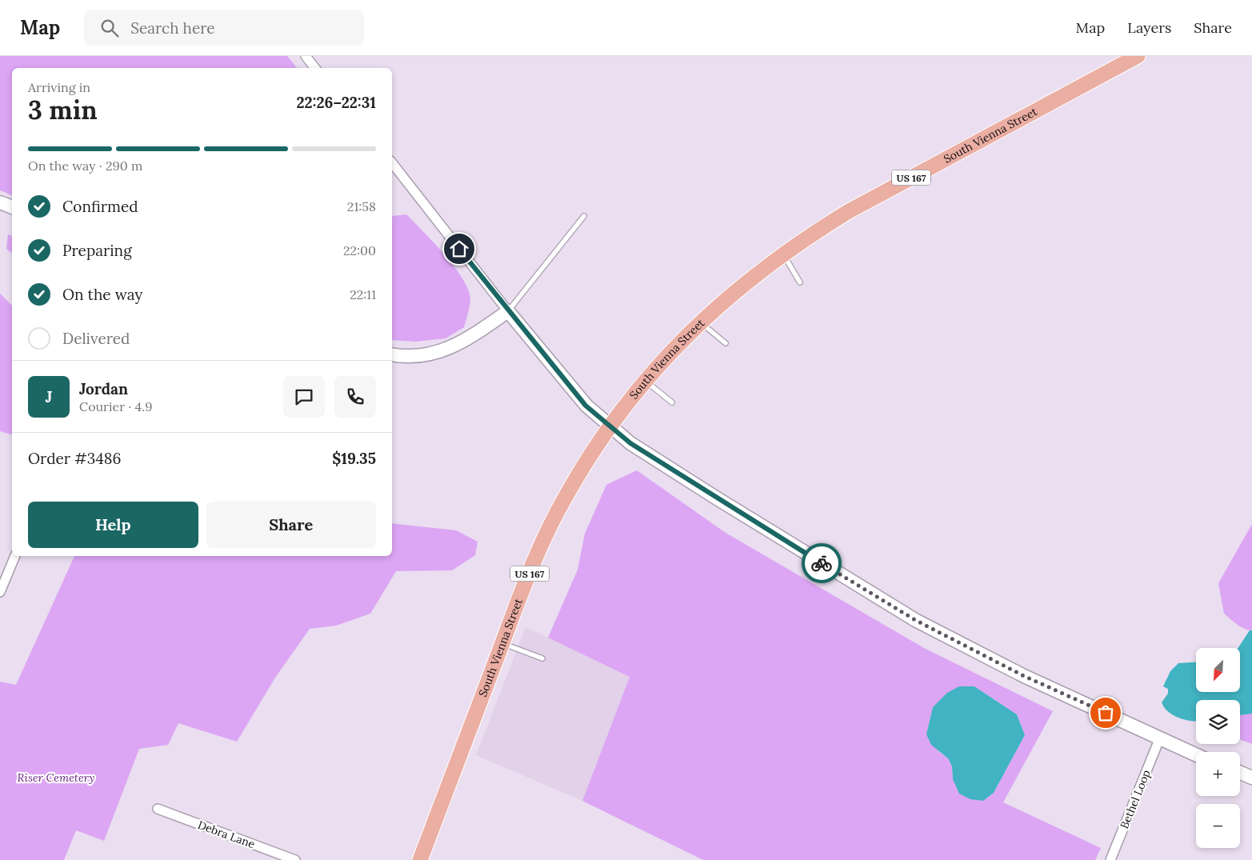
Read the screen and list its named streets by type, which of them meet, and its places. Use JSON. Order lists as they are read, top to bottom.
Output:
{
  "streets": {
    "highway": ["South Vienna Street", "US 167"],
    "street": ["Bethel Loop", "Debra Lane"]
  },
  "parks": ["Riser Cemetery"],
  "north": "bottom left",
  "page": {
    "header": "Map",
    "search": "Search here",
    "nav": ["Map", "Layers", "Share"],
    "heading": ["3 min", "Arriving in", "22:26–22:31"],
    "panel": [
      "Jordan",
      "Courier · 4.9",
      "Order #3486",
      "$19.35"
    ],
    "bar": "On the way · 290 m",
    "list": [
      ["Confirmed", "21:58"],
      ["Preparing", "22:00"],
      ["On the way", "22:11"],
      "Delivered"
    ],
    "round": "J",
    "buttons": ["Help", "Share"],
    "map_buttons": ["+", "−"]
  }
}
